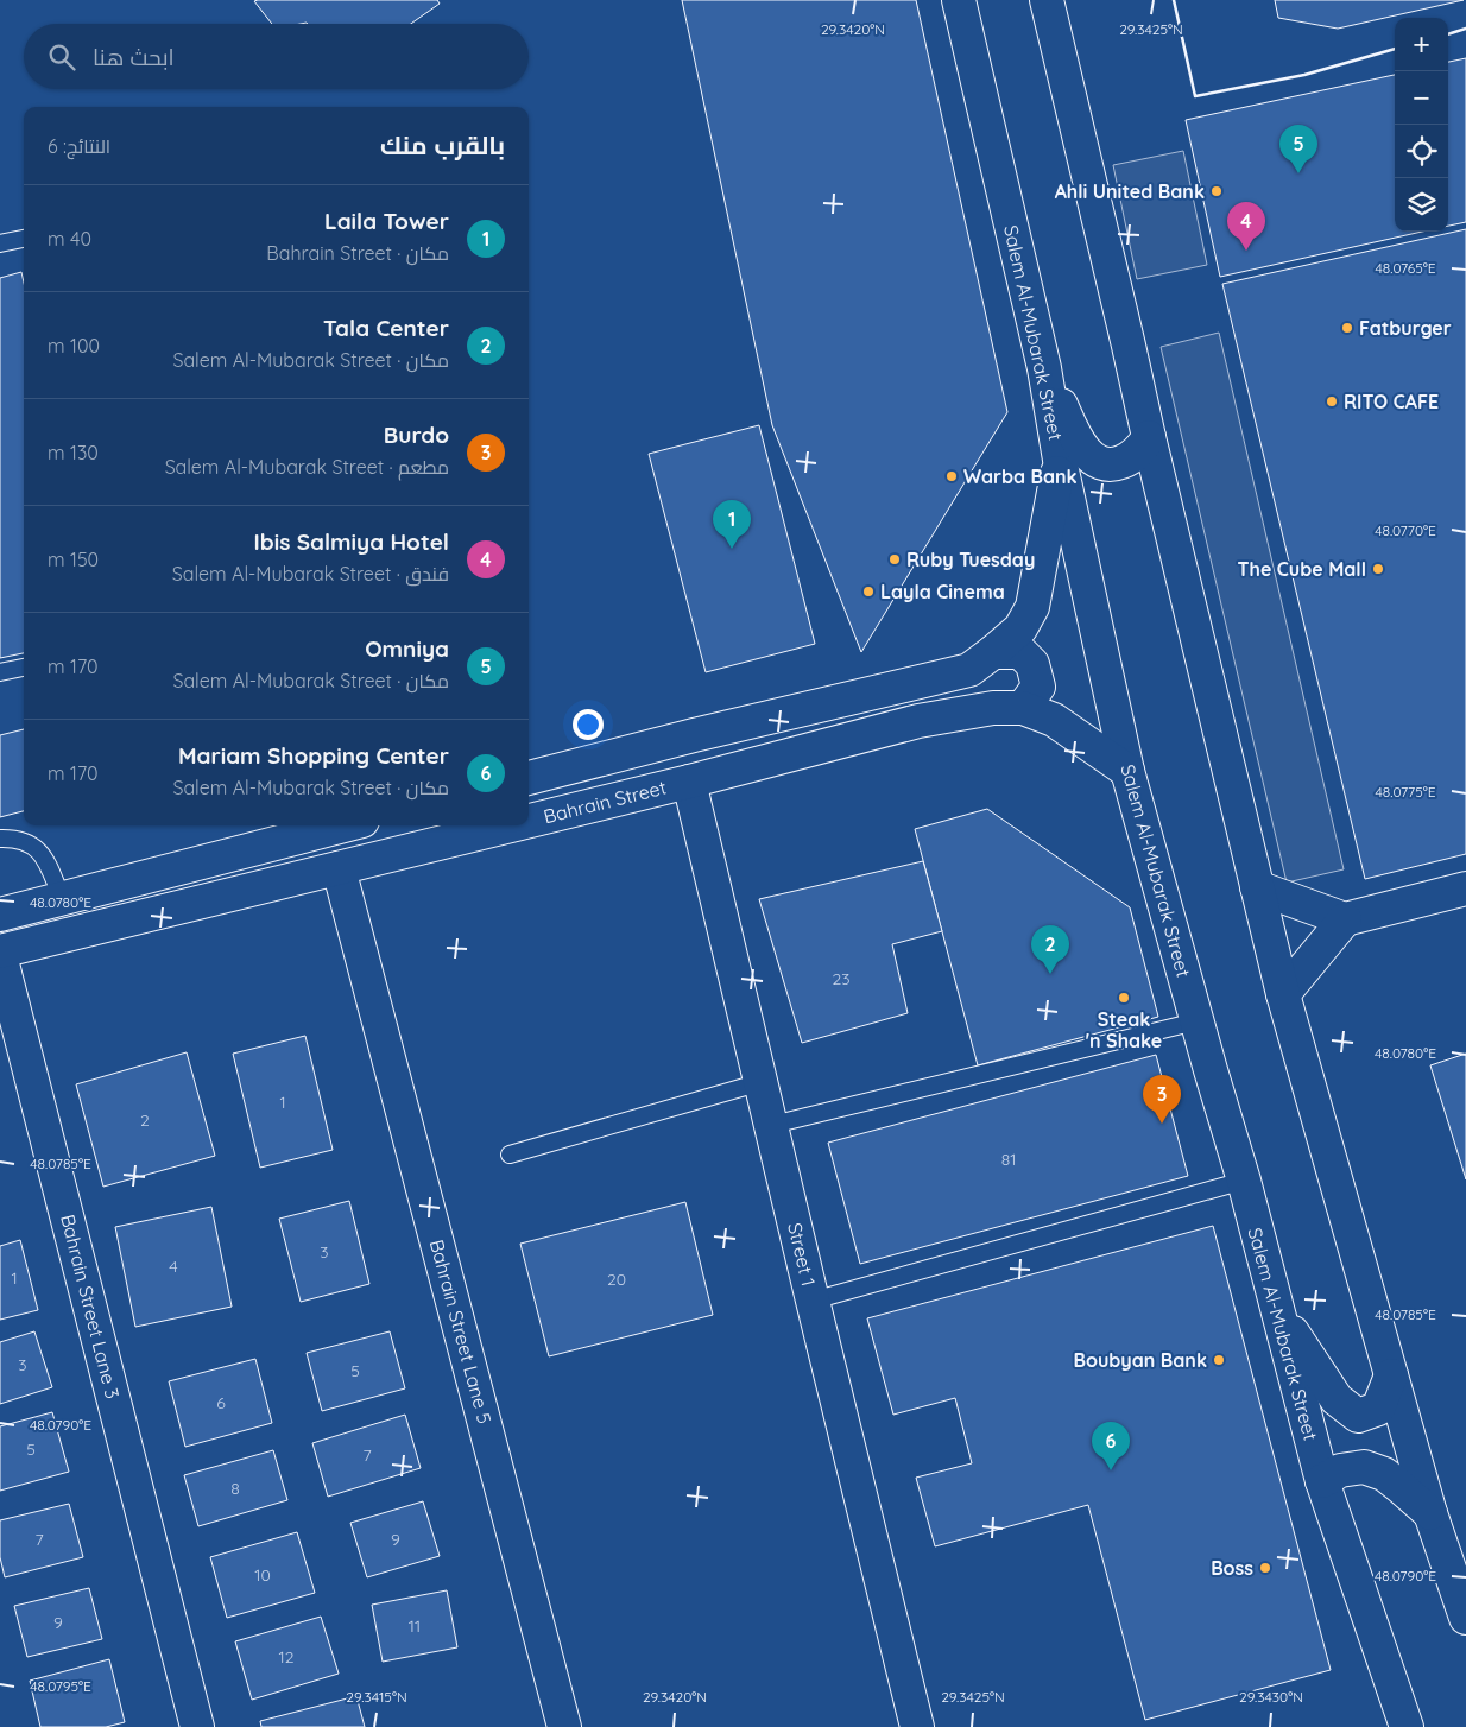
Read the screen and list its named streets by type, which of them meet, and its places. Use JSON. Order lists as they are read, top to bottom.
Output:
{
  "streets": {
    "street": [
      "Salem Al-Mubarak Street",
      "Bahrain Street",
      "Street 1",
      "Bahrain Street Lane 3",
      "Bahrain Street Lane 5"
    ]
  },
  "crossings": [
    ["Salem Al-Mubarak Street", "Bahrain Street"],
    ["Bahrain Street", "Street 1"],
    ["Bahrain Street", "Bahrain Street Lane 3"],
    ["Bahrain Street", "Bahrain Street Lane 5"]
  ],
  "places": [
    "Ahli United Bank",
    "Fatburger",
    "RITO CAFE",
    "Warba Bank",
    "Ruby Tuesday",
    "The Cube Mall",
    "Layla Cinema",
    "Steak 'n Shake",
    "Boubyan Bank",
    "Boss"
  ],
  "house_numbers": [
    "23",
    "1",
    "2",
    "81",
    "3",
    "4",
    "1",
    "20",
    "3",
    "5",
    "6",
    "5",
    "7",
    "8",
    "7",
    "9",
    "10",
    "9",
    "11",
    "12"
  ],
  "page": {
    "map_buttons": ["+", "−"],
    "search": "ابحث هنا",
    "heading": ["بالقرب منك", "النتائج: 6"],
    "pins": [
      "5",
      "4",
      "1",
      "2",
      "3",
      "6"
    ],
    "list": [
      {
        "mark": "1",
        "name": "Laila Tower",
        "note": "مكان · Bahrain Street",
        "value": "40 m"
      },
      {
        "mark": "2",
        "name": "Tala Center",
        "note": "مكان · Salem Al-Mubarak Street",
        "value": "100 m"
      },
      {
        "mark": "3",
        "name": "Burdo",
        "note": "مطعم · Salem Al-Mubarak Street",
        "value": "130 m"
      },
      {
        "mark": "4",
        "name": "Ibis Salmiya Hotel",
        "note": "فندق · Salem Al-Mubarak Street",
        "value": "150 m"
      },
      {
        "mark": "5",
        "name": "Omniya",
        "note": "مكان · Salem Al-Mubarak Street",
        "value": "170 m"
      },
      {
        "mark": "6",
        "name": "Mariam Shopping Center",
        "note": "مكان · Salem Al-Mubarak Street",
        "value": "170 m"
      }
    ]
  },
  "coordinates": [
    "29.3420°N",
    "29.3425°N",
    "48.0765°E",
    "48.0770°E",
    "48.0775°E",
    "48.0780°E",
    "48.0785°E",
    "48.0790°E",
    "48.0795°E",
    "29.3415°N",
    "29.3430°N"
  ]
}
